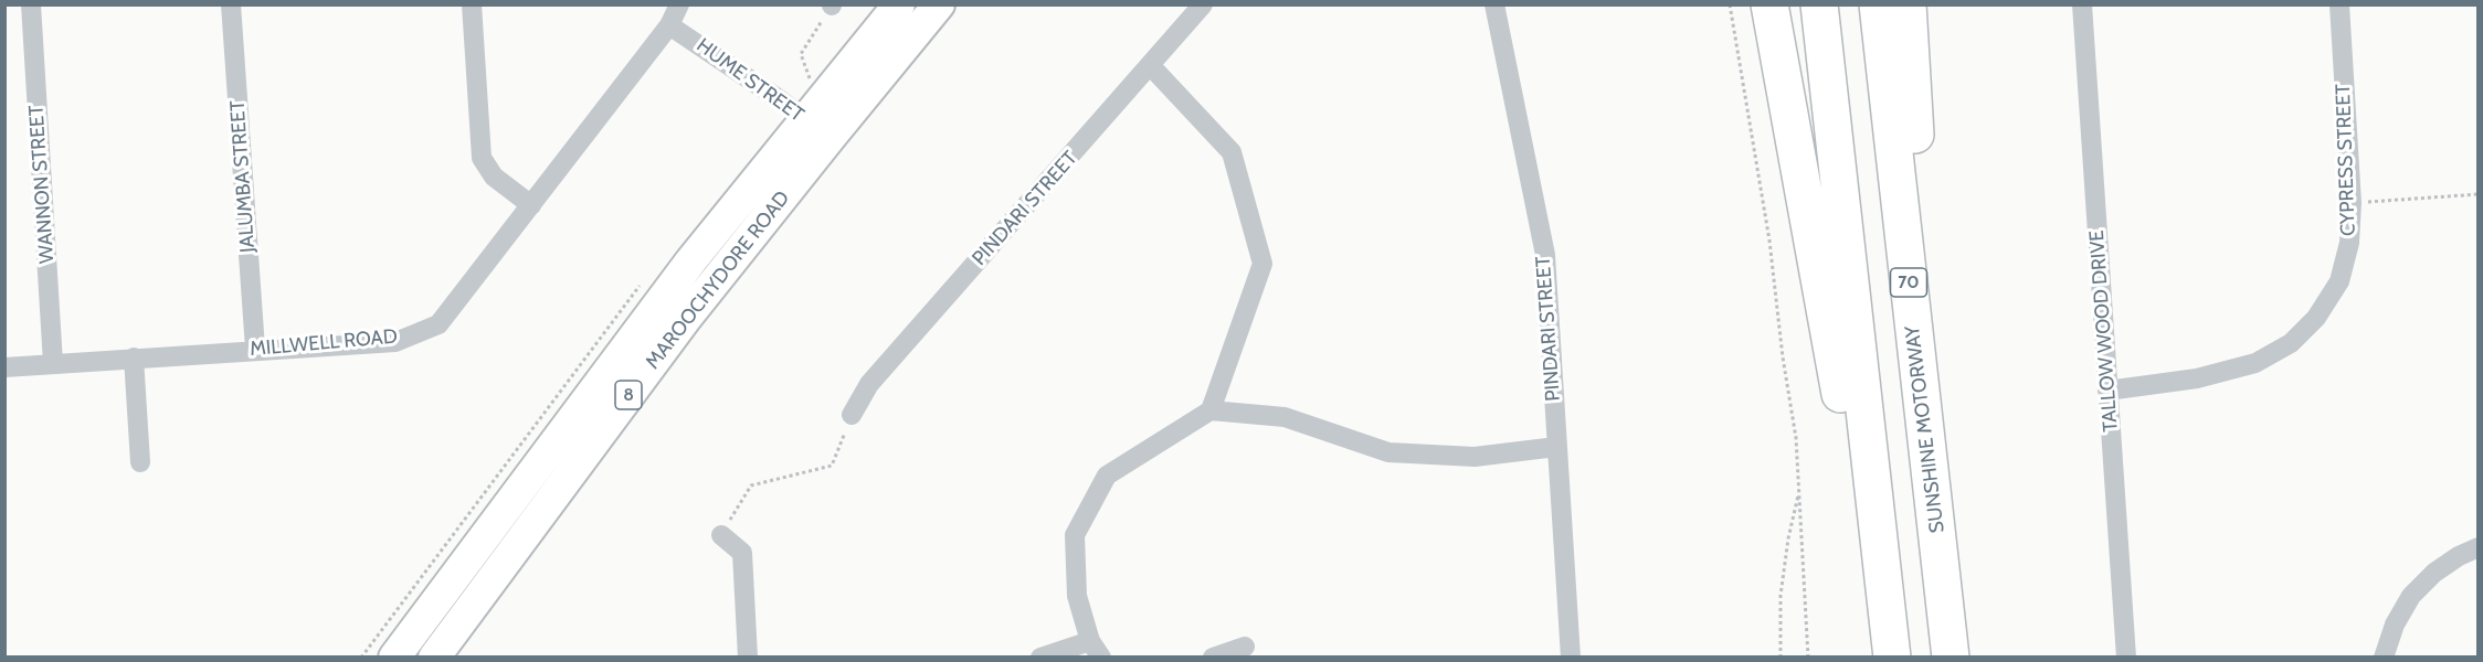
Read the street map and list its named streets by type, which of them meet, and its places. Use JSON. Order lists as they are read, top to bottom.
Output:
{
  "streets": {
    "highway": ["70", "SUNSHINE MOTORWAY"],
    "main road": ["MAROOCHYDORE ROAD", "8"],
    "street": [
      "HUME STREET",
      "CYPRESS STREET",
      "JALUMBA STREET",
      "WANNON STREET",
      "PINDARI STREET",
      "TALLOW WOOD DRIVE",
      "MILLWELL ROAD"
    ]
  },
  "crossings": [
    ["HUME STREET", "MAROOCHYDORE ROAD"],
    ["HUME STREET", "MILLWELL ROAD"],
    ["CYPRESS STREET", "TALLOW WOOD DRIVE"],
    ["JALUMBA STREET", "MILLWELL ROAD"],
    ["WANNON STREET", "MILLWELL ROAD"]
  ]
}
